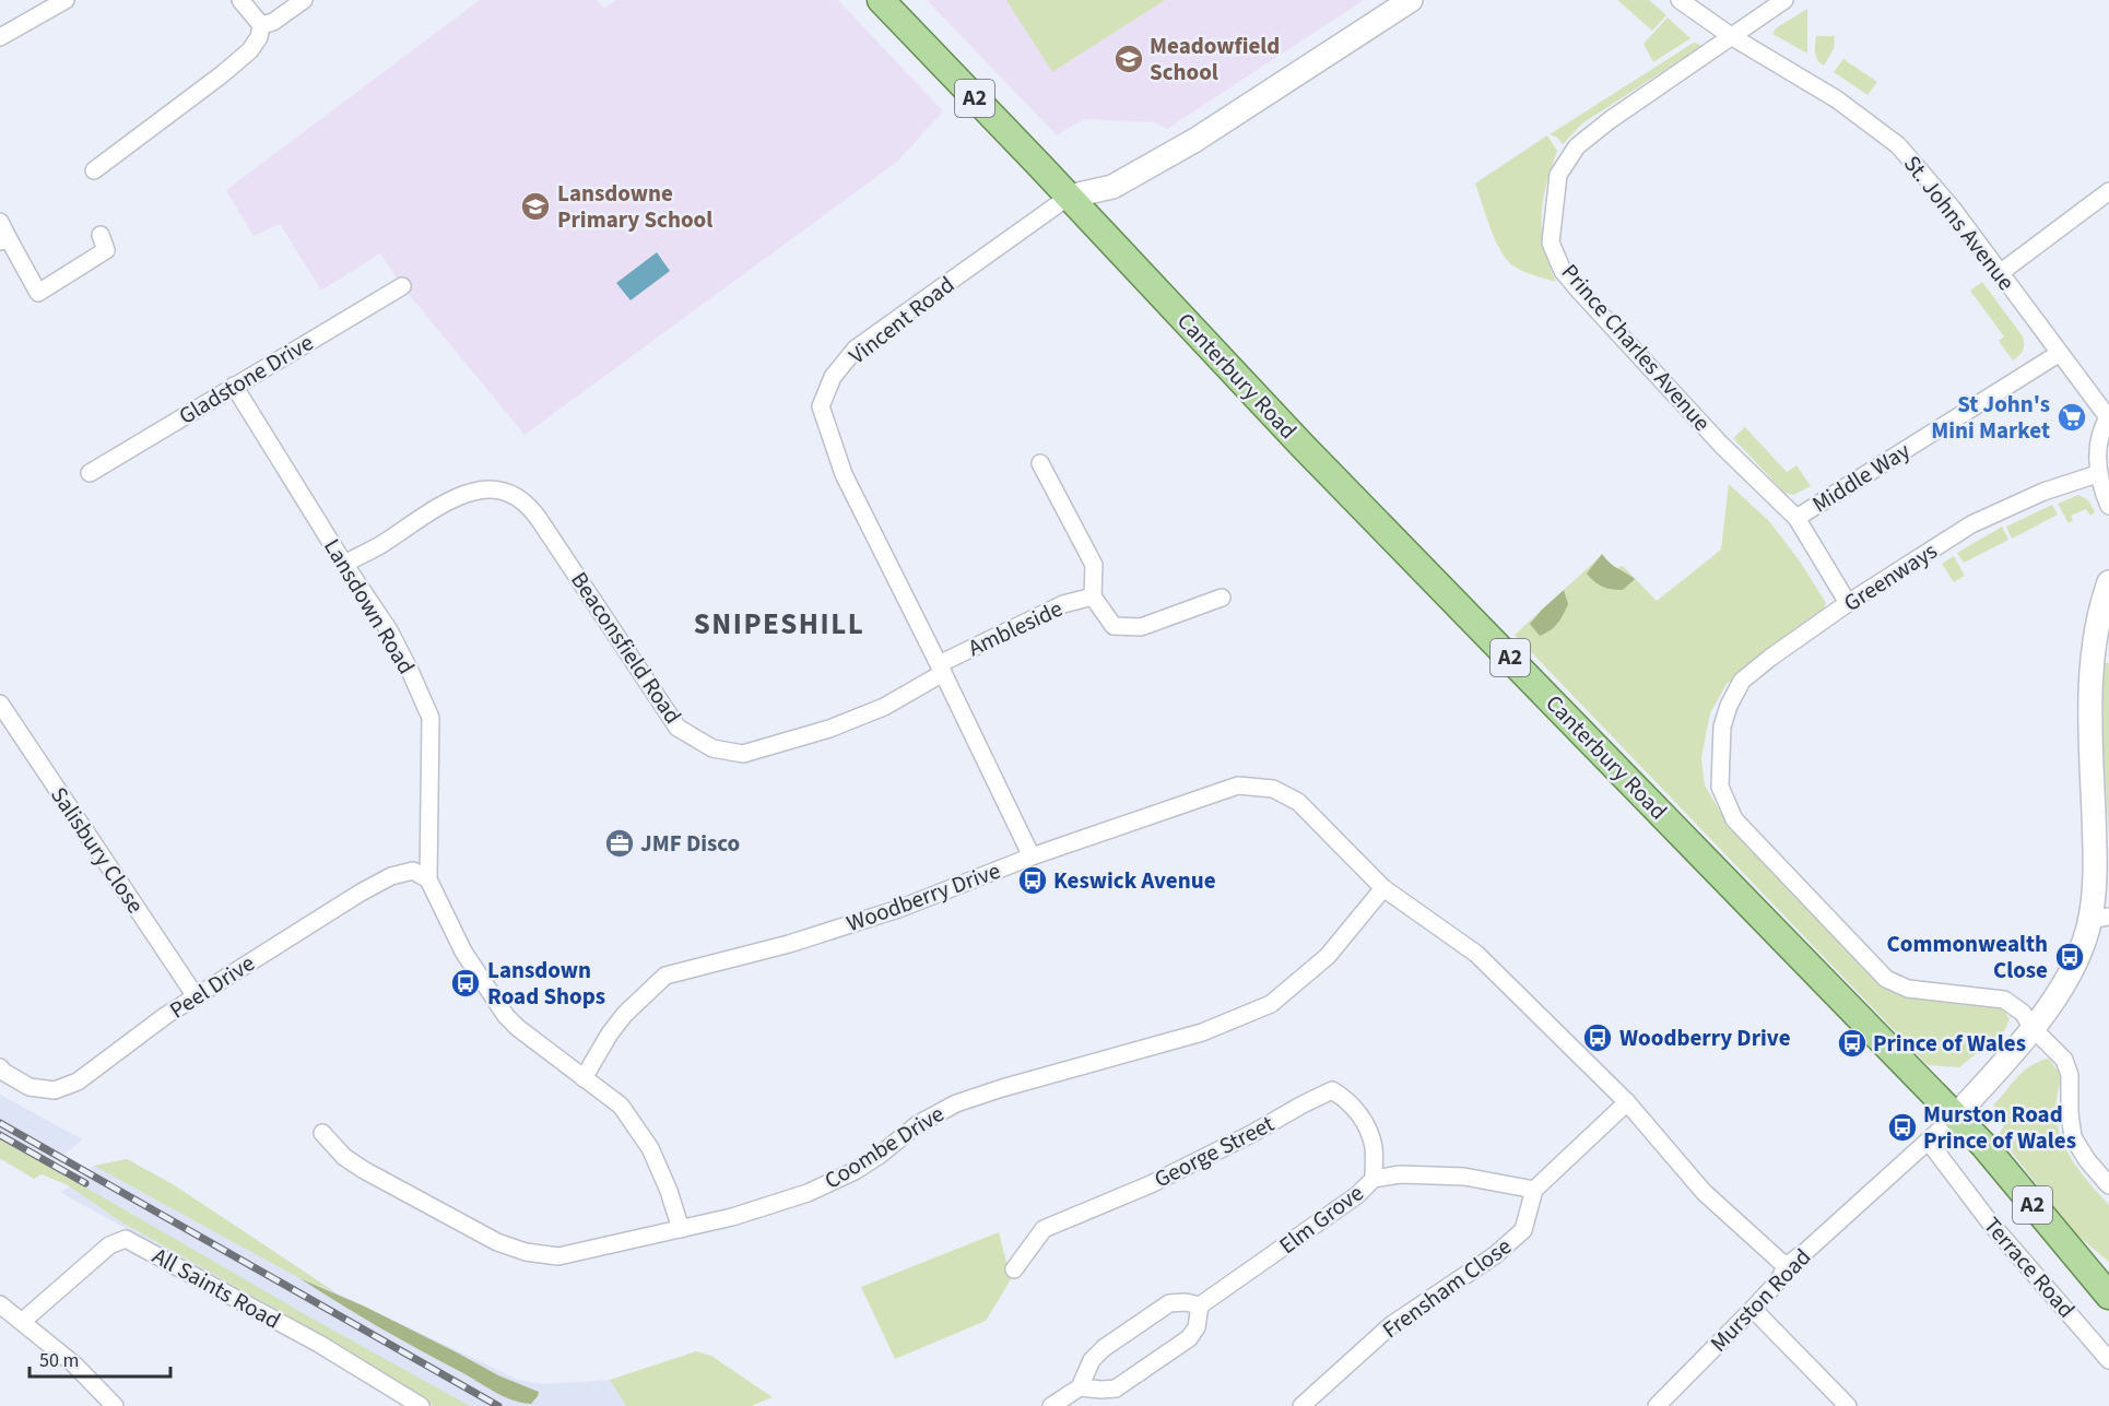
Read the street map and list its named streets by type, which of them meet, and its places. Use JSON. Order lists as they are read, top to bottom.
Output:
{
  "streets": {
    "main road": ["A2", "Canterbury Road"],
    "street": [
      "St. Johns Avenue",
      "Vincent Road",
      "Prince Charles Avenue",
      "Gladstone Drive",
      "Middle Way",
      "Greenways",
      "Lansdown Road",
      "Ambleside",
      "Beaconsfield Road",
      "Salisbury Close",
      "Woodberry Drive",
      "Peel Drive",
      "Coombe Drive",
      "George Street",
      "Elm Grove",
      "Terrace Road",
      "All Saints Road",
      "Frensham Close",
      "Murston Road"
    ]
  },
  "crossings": [
    ["A2", "Vincent Road"],
    ["A2", "Canterbury Road"],
    ["St. Johns Avenue", "Prince Charles Avenue"],
    ["St. Johns Avenue", "Middle Way"],
    ["St. Johns Avenue", "Greenways"],
    ["Vincent Road", "Canterbury Road"],
    ["Vincent Road", "Ambleside"],
    ["Vincent Road", "Beaconsfield Road"],
    ["Prince Charles Avenue", "Middle Way"],
    ["Prince Charles Avenue", "Greenways"],
    ["Canterbury Road", "Murston Road"],
    ["Gladstone Drive", "Lansdown Road"],
    ["Lansdown Road", "Beaconsfield Road"],
    ["Lansdown Road", "Woodberry Drive"],
    ["Lansdown Road", "Peel Drive"],
    ["Lansdown Road", "Coombe Drive"],
    ["Ambleside", "Beaconsfield Road"],
    ["Salisbury Close", "Peel Drive"],
    ["Woodberry Drive", "Coombe Drive"],
    ["Woodberry Drive", "Murston Road"],
    ["George Street", "Elm Grove"],
    ["Elm Grove", "Frensham Close"],
    ["Terrace Road", "Murston Road"]
  ],
  "districts": ["SNIPESHILL"],
  "places": {
    "school or university": ["Meadowfield School", "Lansdowne Primary School"],
    "supermarket": ["St John's Mini Market"],
    "office": ["JMF Disco"],
    "bus stop": [
      "Keswick Avenue",
      "Commonwealth Close",
      "Lansdown Road Shops",
      "Woodberry Drive",
      "Prince of Wales",
      "Murston Road Prince of Wales"
    ]
  },
  "scale_bar": "50 m"
}
